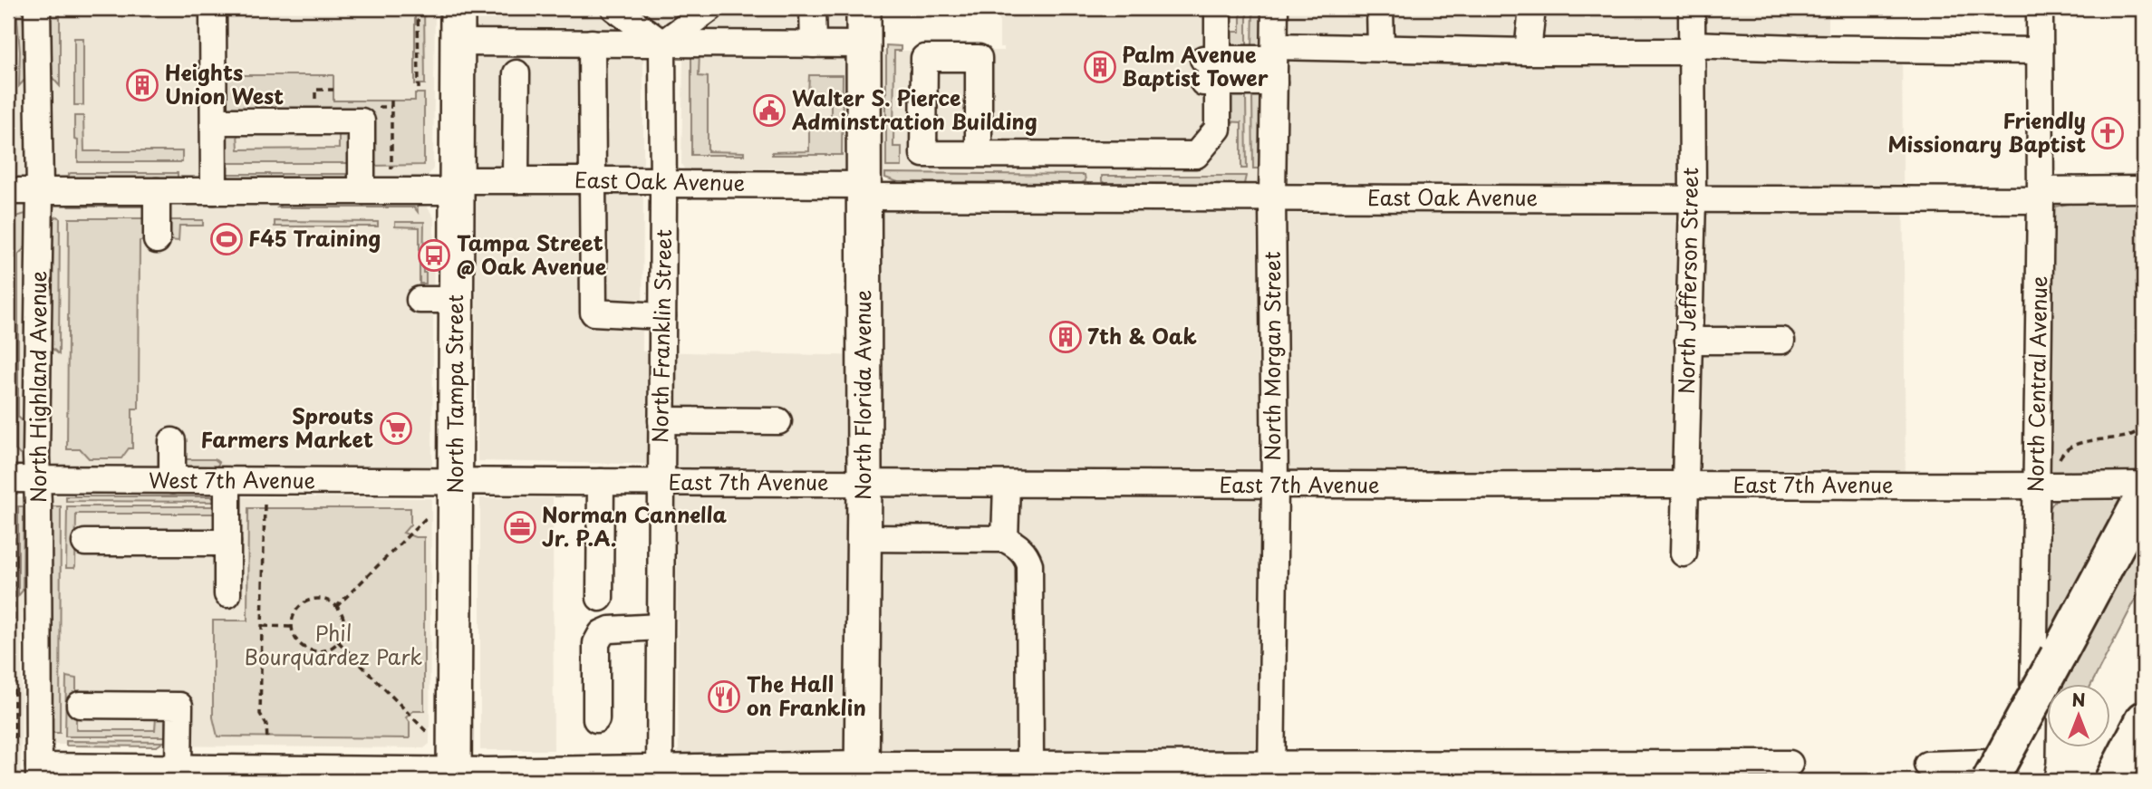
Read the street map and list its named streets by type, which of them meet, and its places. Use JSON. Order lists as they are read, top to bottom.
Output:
{
  "streets": {
    "main road": ["North Tampa Street", "North Florida Avenue"],
    "street": [
      "East Oak Avenue",
      "North Jefferson Street",
      "North Franklin Street",
      "North Morgan Street",
      "North Central Avenue",
      "North Highland Avenue",
      "West 7th Avenue",
      "East 7th Avenue"
    ]
  },
  "crossings": [
    ["East Oak Avenue", "North Jefferson Street"],
    ["East Oak Avenue", "North Franklin Street"],
    ["East Oak Avenue", "North Morgan Street"],
    ["East Oak Avenue", "North Central Avenue"],
    ["East Oak Avenue", "North Highland Avenue"],
    ["East Oak Avenue", "North Tampa Street"],
    ["East Oak Avenue", "North Florida Avenue"],
    ["North Jefferson Street", "East 7th Avenue"],
    ["North Franklin Street", "East 7th Avenue"],
    ["North Morgan Street", "East 7th Avenue"],
    ["North Central Avenue", "East 7th Avenue"],
    ["North Highland Avenue", "West 7th Avenue"],
    ["North Tampa Street", "West 7th Avenue"],
    ["North Tampa Street", "East 7th Avenue"],
    ["North Florida Avenue", "East 7th Avenue"],
    ["West 7th Avenue", "East 7th Avenue"]
  ],
  "parks": ["Phil Bourquardez Park"],
  "places": {
    "building": ["Palm Avenue Baptist Tower", "Heights Union West", "7th & Oak"],
    "public building": ["Walter S. Pierce Adminstration Building"],
    "church": ["Friendly Missionary Baptist"],
    "sports": ["F45 Training"],
    "bus stop": ["Tampa Street @ Oak Avenue"],
    "supermarket": ["Sprouts Farmers Market"],
    "office": ["Norman Cannella Jr. P.A."],
    "restaurant": ["The Hall on Franklin"]
  },
  "north": "top"
}
